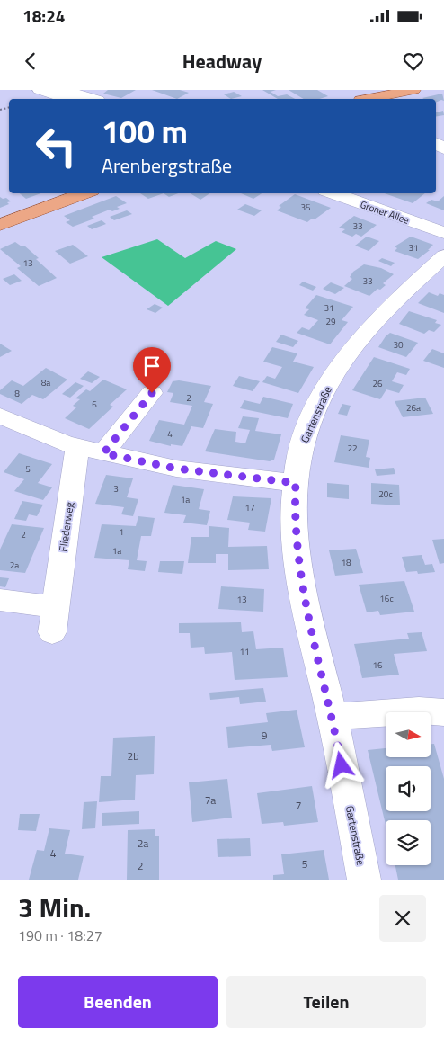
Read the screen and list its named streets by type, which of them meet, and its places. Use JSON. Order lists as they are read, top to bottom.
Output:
{
  "streets": {
    "street": ["Groner Allee", "Gartenstraße", "Fliederweg"]
  },
  "house_numbers": [
    "35",
    "33",
    "31",
    "13",
    "33",
    "31",
    "29",
    "30",
    "8a",
    "26",
    "8",
    "2",
    "6",
    "26a",
    "4",
    "22",
    "5",
    "3",
    "20c",
    "1a",
    "17",
    "1",
    "2",
    "1a",
    "18",
    "2a",
    "16c",
    "13",
    "11",
    "16",
    "9",
    "2b",
    "7a",
    "7",
    "2a",
    "4",
    "5",
    "2"
  ],
  "north": "right",
  "page": {
    "status": "18:24",
    "header": "Headway",
    "turn": ["100 m", "Arenbergstraße"],
    "heading": ["3 Min.", "190 m · 18:27"],
    "buttons": ["Beenden", "Teilen"]
  }
}
